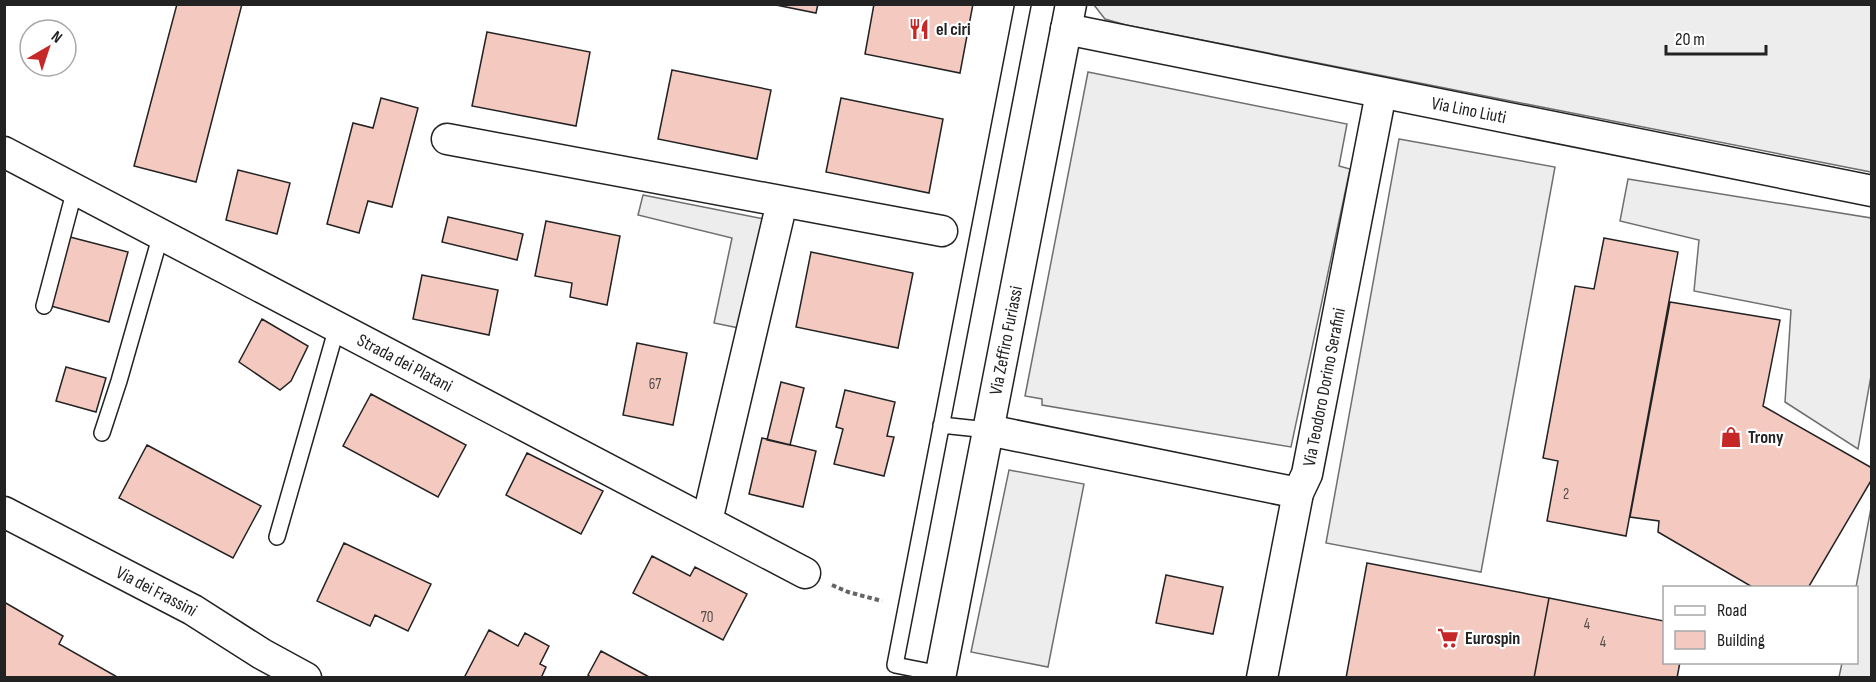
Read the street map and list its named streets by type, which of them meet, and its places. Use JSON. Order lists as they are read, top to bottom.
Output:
{
  "streets": {
    "street": [
      "Via Lino Liuti",
      "Via Zeffiro Furiassi",
      "Strada dei Platani",
      "Via Teodoro Dorino Serafini",
      "Via dei Frassini"
    ]
  },
  "crossings": [
    ["Via Lino Liuti", "Via Zeffiro Furiassi"],
    ["Via Lino Liuti", "Via Teodoro Dorino Serafini"]
  ],
  "places": {
    "restaurant": ["el ciri"],
    "shop": ["Trony"],
    "supermarket": ["Eurospin"]
  },
  "house_numbers": [
    "67",
    "2",
    "70",
    "4",
    "4"
  ],
  "legend": ["Road", "Building"],
  "scale_bar": "20 m",
  "north": "top right"
}
